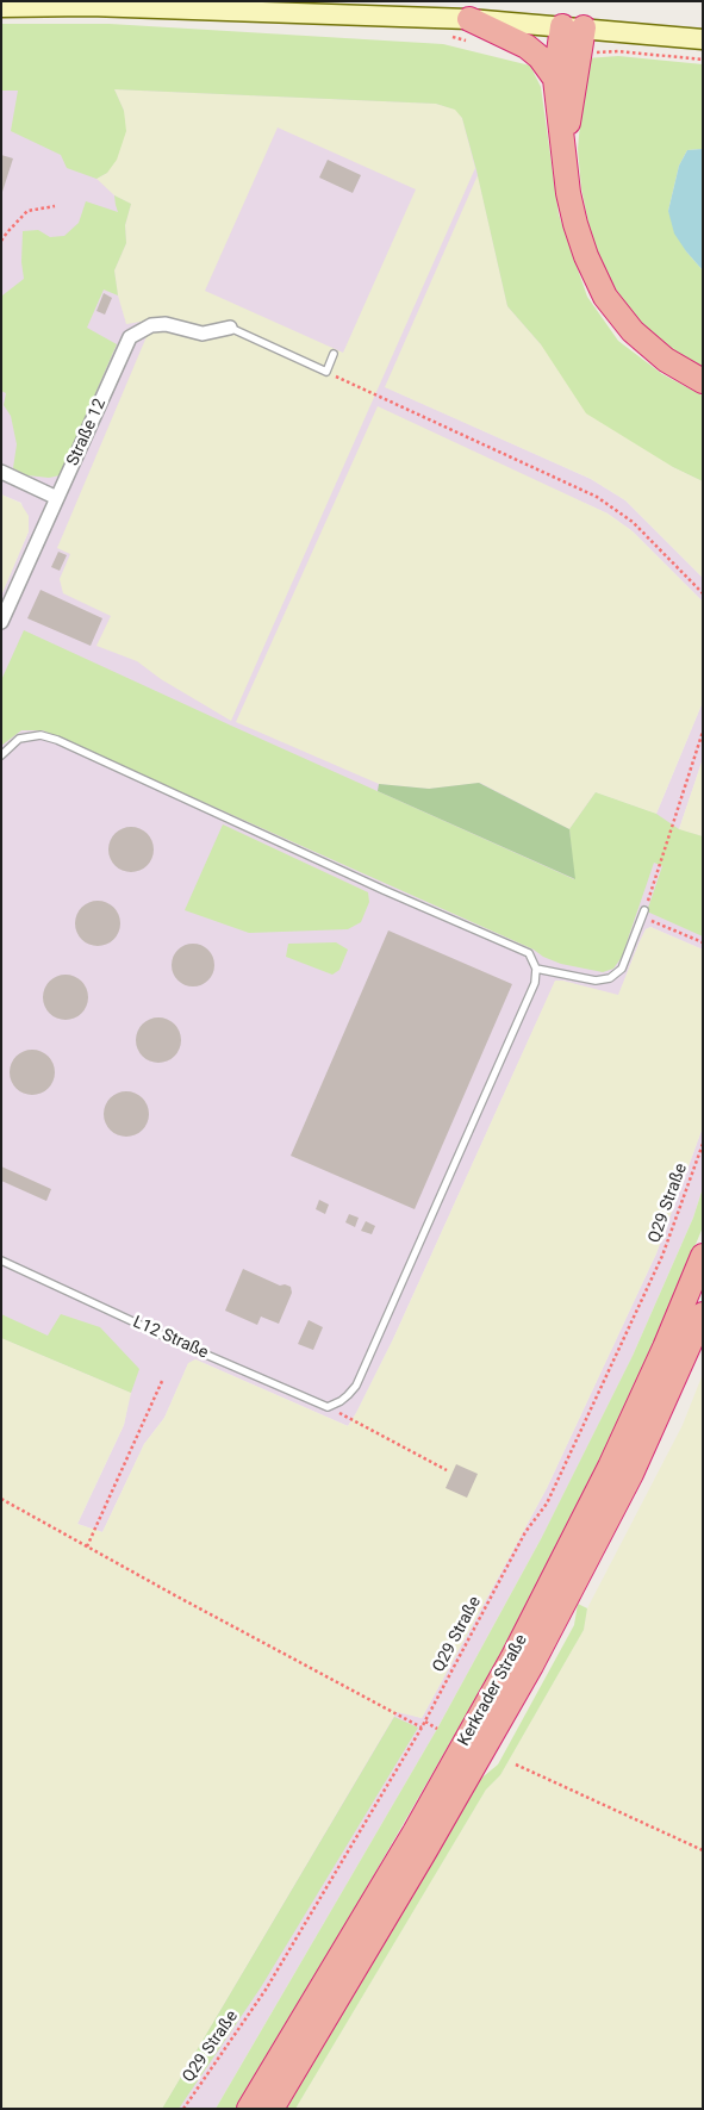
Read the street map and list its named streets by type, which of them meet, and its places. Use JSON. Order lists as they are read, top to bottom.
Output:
{
  "streets": {
    "highway": ["Kerkrader Straße"],
    "street": ["Straße 12"],
    "lane": ["L12 Straße"],
    "path": ["Q29 Straße"]
  }
}
